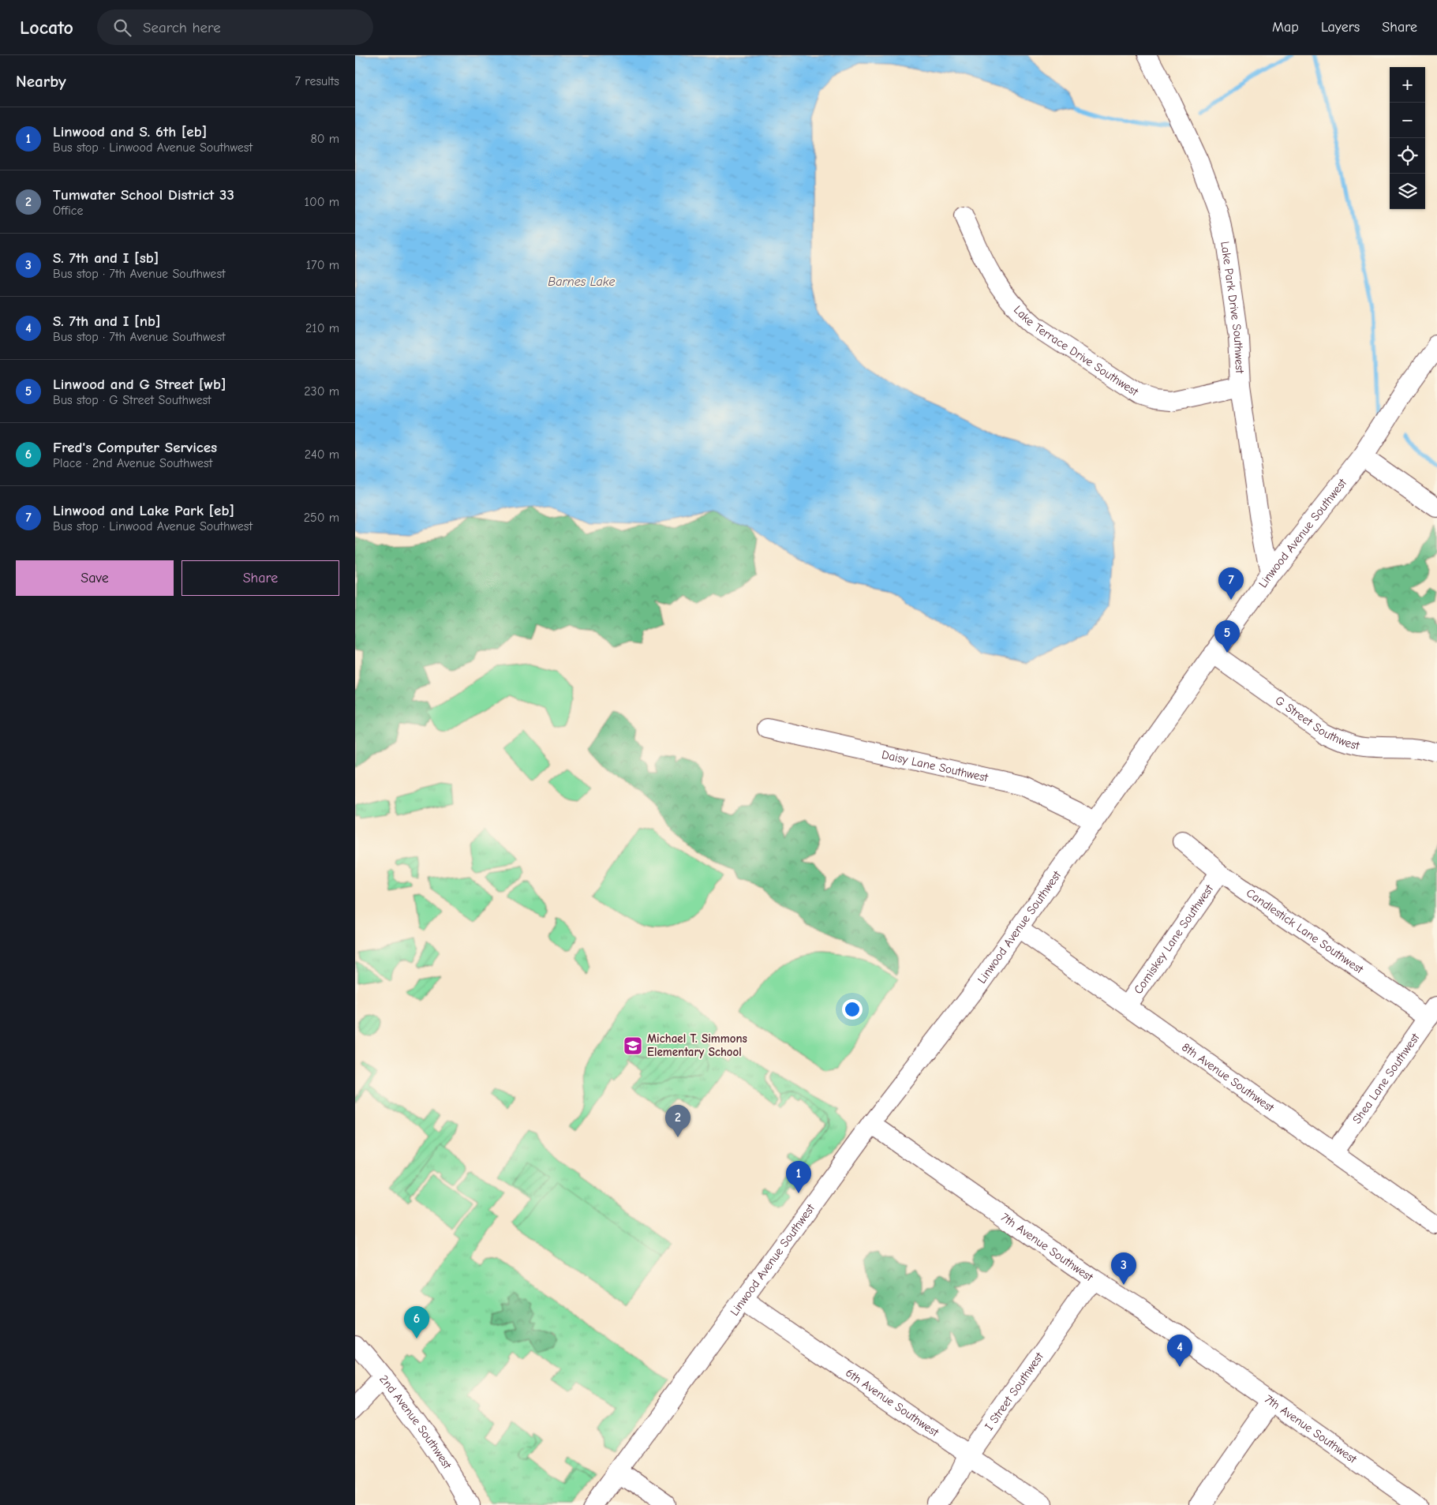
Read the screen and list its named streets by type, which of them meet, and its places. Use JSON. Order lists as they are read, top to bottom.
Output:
{
  "streets": {
    "street": [
      "Lake Park Drive Southwest",
      "Lake Terrace Drive Southwest",
      "Linwood Avenue Southwest",
      "G Street Southwest",
      "Daisy Lane Southwest",
      "Candlestick Lane Southwest",
      "Comiskey Lane Southwest",
      "8th Avenue Southwest",
      "Shea Lane Southwest",
      "7th Avenue Southwest",
      "I Street Southwest",
      "6th Avenue Southwest",
      "2nd Avenue Southwest"
    ]
  },
  "crossings": [
    ["Lake Park Drive Southwest", "Lake Terrace Drive Southwest"],
    ["Lake Park Drive Southwest", "Linwood Avenue Southwest"],
    ["Linwood Avenue Southwest", "G Street Southwest"],
    ["Linwood Avenue Southwest", "Daisy Lane Southwest"],
    ["Linwood Avenue Southwest", "8th Avenue Southwest"],
    ["Linwood Avenue Southwest", "7th Avenue Southwest"],
    ["Linwood Avenue Southwest", "6th Avenue Southwest"],
    ["Candlestick Lane Southwest", "Comiskey Lane Southwest"],
    ["Candlestick Lane Southwest", "Shea Lane Southwest"],
    ["Comiskey Lane Southwest", "8th Avenue Southwest"],
    ["8th Avenue Southwest", "Shea Lane Southwest"],
    ["7th Avenue Southwest", "I Street Southwest"],
    ["I Street Southwest", "6th Avenue Southwest"]
  ],
  "water": ["Barnes Lake"],
  "places": {
    "school or university": ["Michael T. Simmons Elementary School"]
  },
  "page": {
    "header": "Locato",
    "search": "Search here",
    "nav": ["Map", "Layers", "Share"],
    "heading": ["Nearby", "7 results"],
    "map_buttons": ["+", "−"],
    "list": [
      {
        "mark": "1",
        "name": "Linwood and S. 6th [eb]",
        "note": "Bus stop · Linwood Avenue Southwest",
        "value": "80 m"
      },
      {
        "mark": "2",
        "name": "Tumwater School District 33",
        "note": "Office",
        "value": "100 m"
      },
      {
        "mark": "3",
        "name": "S. 7th and I [sb]",
        "note": "Bus stop · 7th Avenue Southwest",
        "value": "170 m"
      },
      {
        "mark": "4",
        "name": "S. 7th and I [nb]",
        "note": "Bus stop · 7th Avenue Southwest",
        "value": "210 m"
      },
      {
        "mark": "5",
        "name": "Linwood and G Street [wb]",
        "note": "Bus stop · G Street Southwest",
        "value": "230 m"
      },
      {
        "mark": "6",
        "name": "Fred's Computer Services",
        "note": "Place · 2nd Avenue Southwest",
        "value": "240 m"
      },
      {
        "mark": "7",
        "name": "Linwood and Lake Park [eb]",
        "note": "Bus stop · Linwood Avenue Southwest",
        "value": "250 m"
      }
    ],
    "buttons": ["Save", "Share"],
    "pins": [
      "7",
      "5",
      "2",
      "1",
      "3",
      "6",
      "4"
    ]
  }
}
